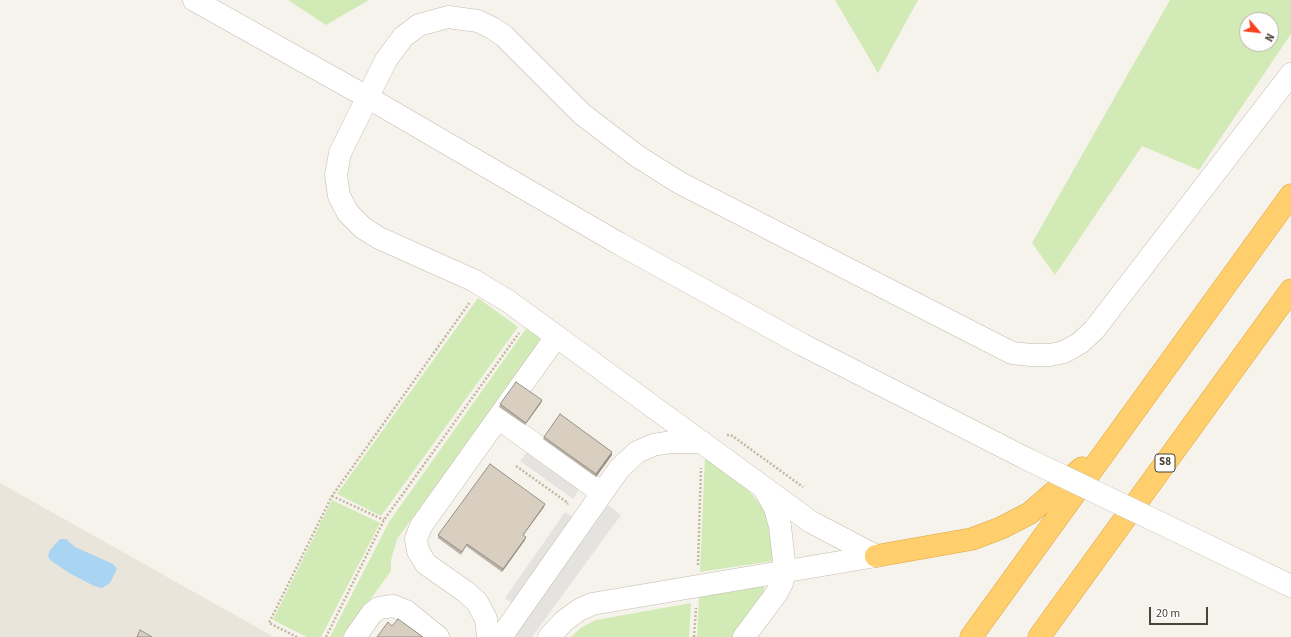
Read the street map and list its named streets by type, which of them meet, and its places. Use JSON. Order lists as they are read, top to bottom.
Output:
{
  "streets": {
    "highway": ["S8"]
  },
  "scale_bar": "20 m",
  "north": "bottom right"
}
